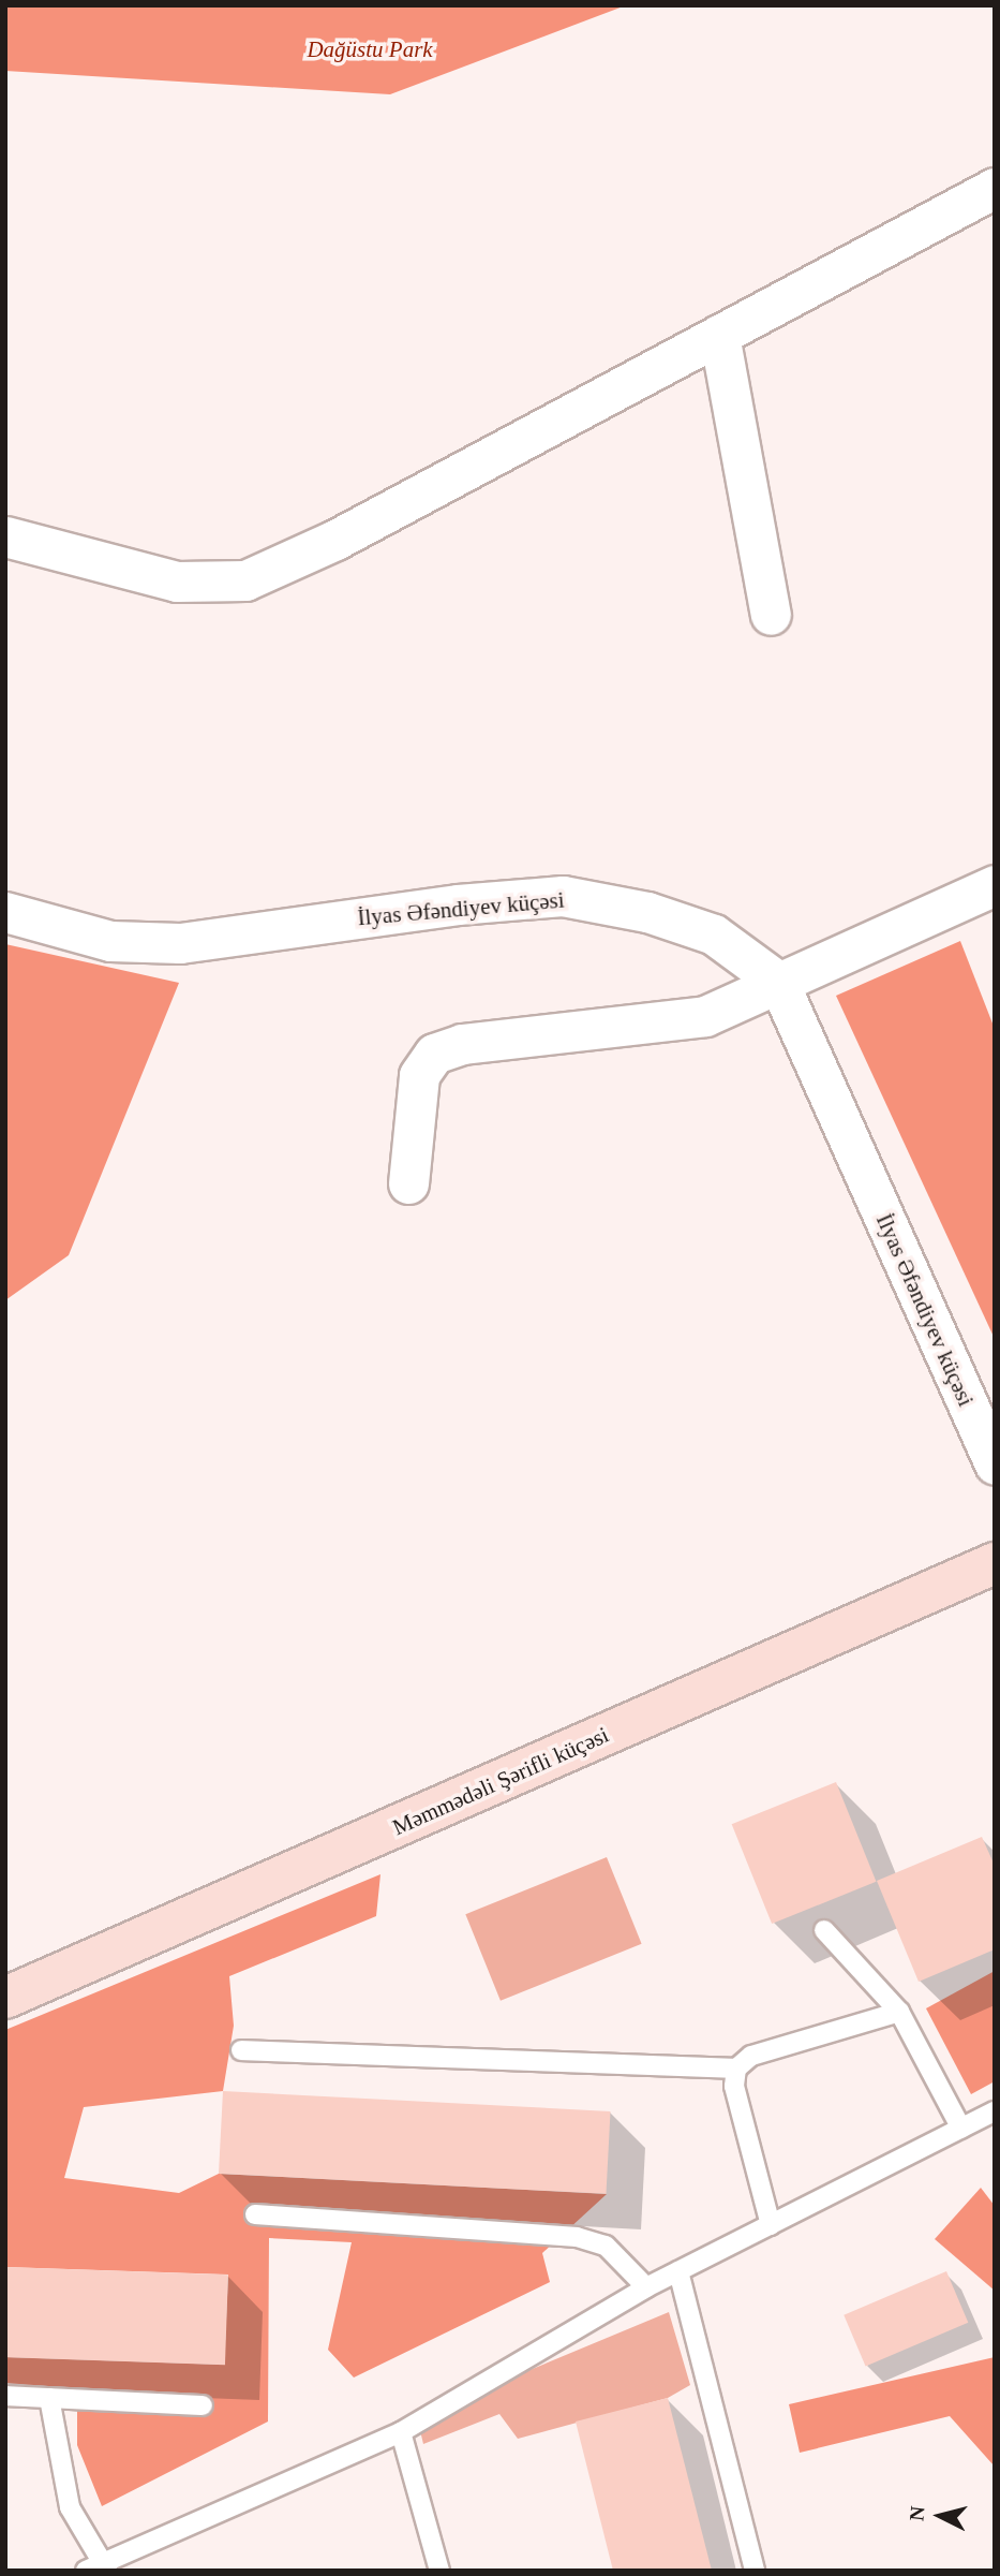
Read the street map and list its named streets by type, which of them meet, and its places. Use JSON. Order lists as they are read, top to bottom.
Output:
{
  "streets": {
    "street": ["İlyas Əfəndiyev küçəsi", "Məmmədəli Şərifli küçəsi"]
  },
  "parks": ["Dağüstu Park"],
  "north": "left"
}
